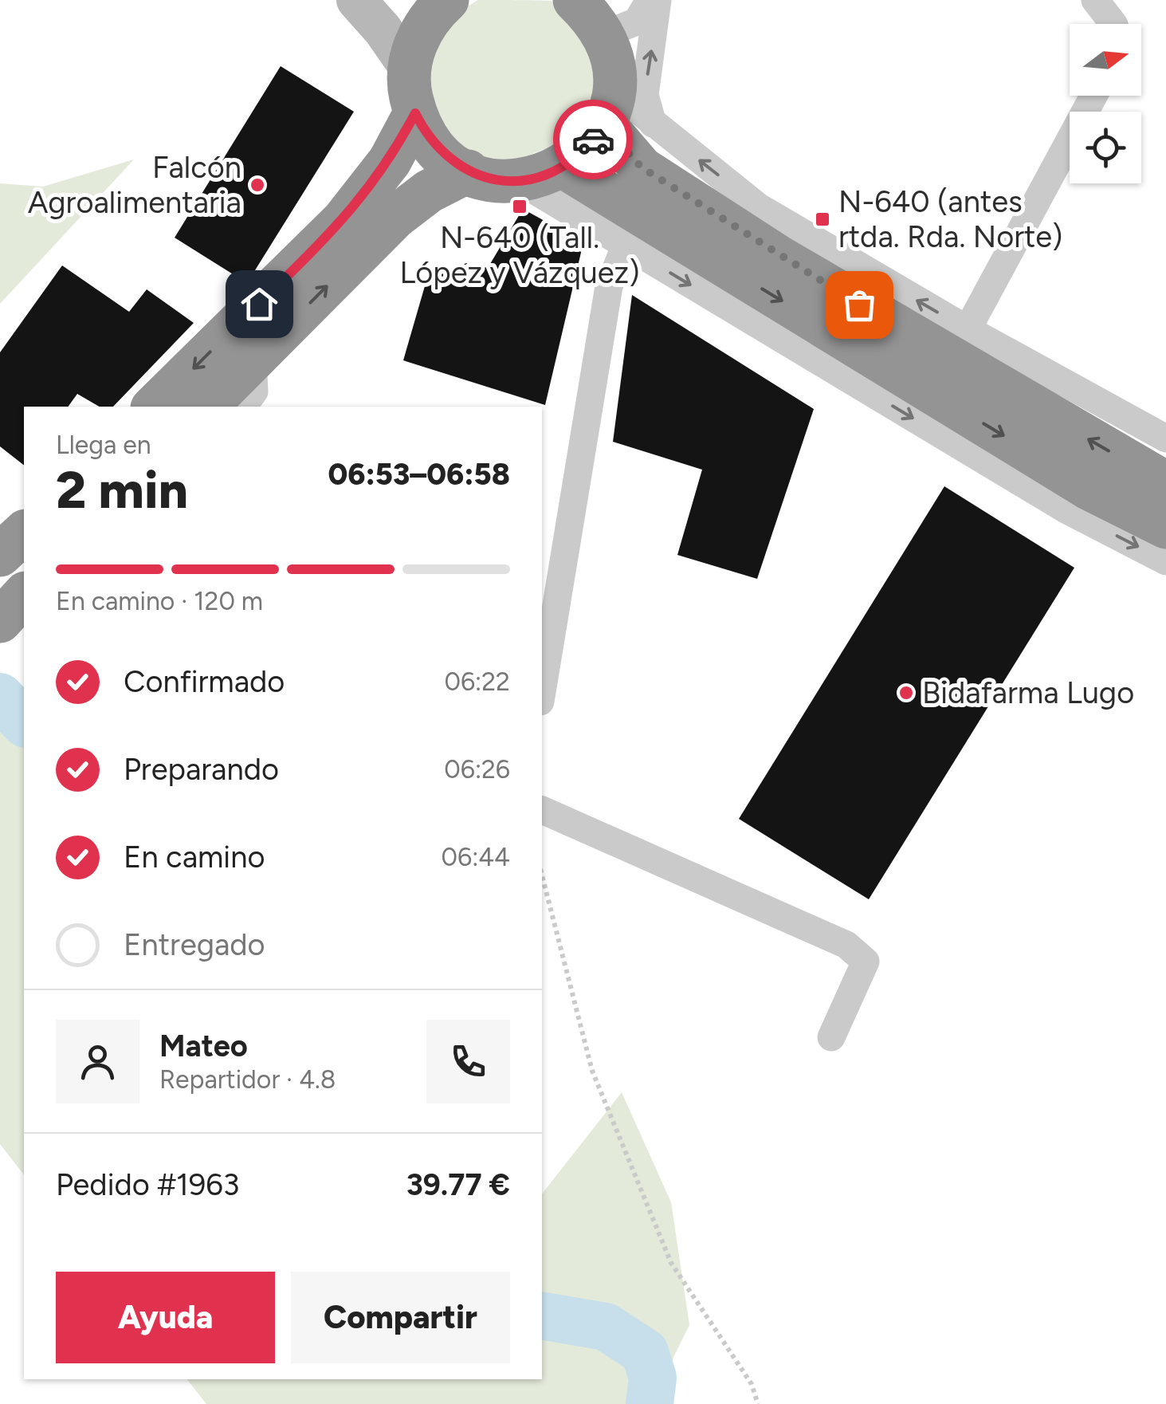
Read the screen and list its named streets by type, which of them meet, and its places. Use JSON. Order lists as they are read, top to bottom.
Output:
{
  "places": {
    "other": ["Falcón Agroalimentaria", "Bidafarma Lugo"],
    "transit": ["N-640 (Tall. López y Vázquez)", "N-640 (antes rtda. Rda. Norte)"]
  },
  "north": "right",
  "page": {
    "heading": ["2 min", "Llega en", "06:53–06:58"],
    "panel": [
      "Mateo",
      "Repartidor · 4.8",
      "Pedido #1963",
      "39.77 €"
    ],
    "bar": "En camino · 120 m",
    "list": [
      ["Confirmado", "06:22"],
      ["Preparando", "06:26"],
      ["En camino", "06:44"],
      "Entregado"
    ],
    "buttons": ["Ayuda", "Compartir"]
  }
}
